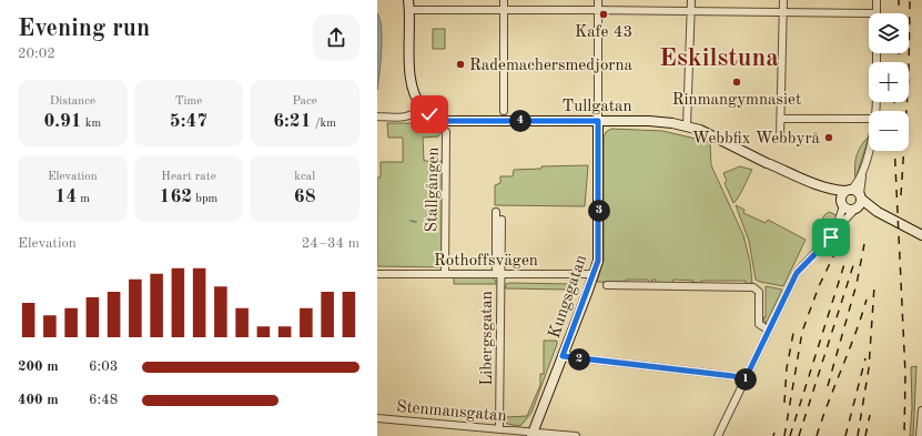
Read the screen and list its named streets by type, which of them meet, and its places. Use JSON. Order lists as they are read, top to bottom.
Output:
{
  "streets": {
    "street": [
      "Tullgatan",
      "Stallgången",
      "Rothoffsvägen",
      "Kungsgatan",
      "Libergsgatan",
      "Stenmansgatan"
    ]
  },
  "crossings": [
    ["Tullgatan", "Kungsgatan"],
    ["Stallgången", "Rothoffsvägen"],
    ["Rothoffsvägen", "Kungsgatan"],
    ["Rothoffsvägen", "Libergsgatan"],
    ["Kungsgatan", "Stenmansgatan"],
    ["Libergsgatan", "Stenmansgatan"]
  ],
  "districts": ["Eskilstuna"],
  "places": [
    "Kafe 43",
    "Rademachersmedjorna",
    "Rinmangymnasiet",
    "Webbfix Webbyrå"
  ],
  "page": {
    "heading": ["Evening run", "20:02"],
    "map_buttons": ["+", "−"],
    "stats": [
      ["Distance", "0.91 km"],
      ["Time", "5:47"],
      ["Pace", "6:21 /km"],
      ["Elevation", "14 m"],
      ["Heart rate", "162 bpm"],
      ["kcal", "68"]
    ],
    "pins": [
      "4",
      "3",
      "2",
      "1"
    ],
    "chart": ["Elevation", "24–34 m"],
    "list": [
      {
        "name": "200 m",
        "note": "6:03"
      },
      {
        "name": "400 m",
        "note": "6:48"
      }
    ]
  }
}
